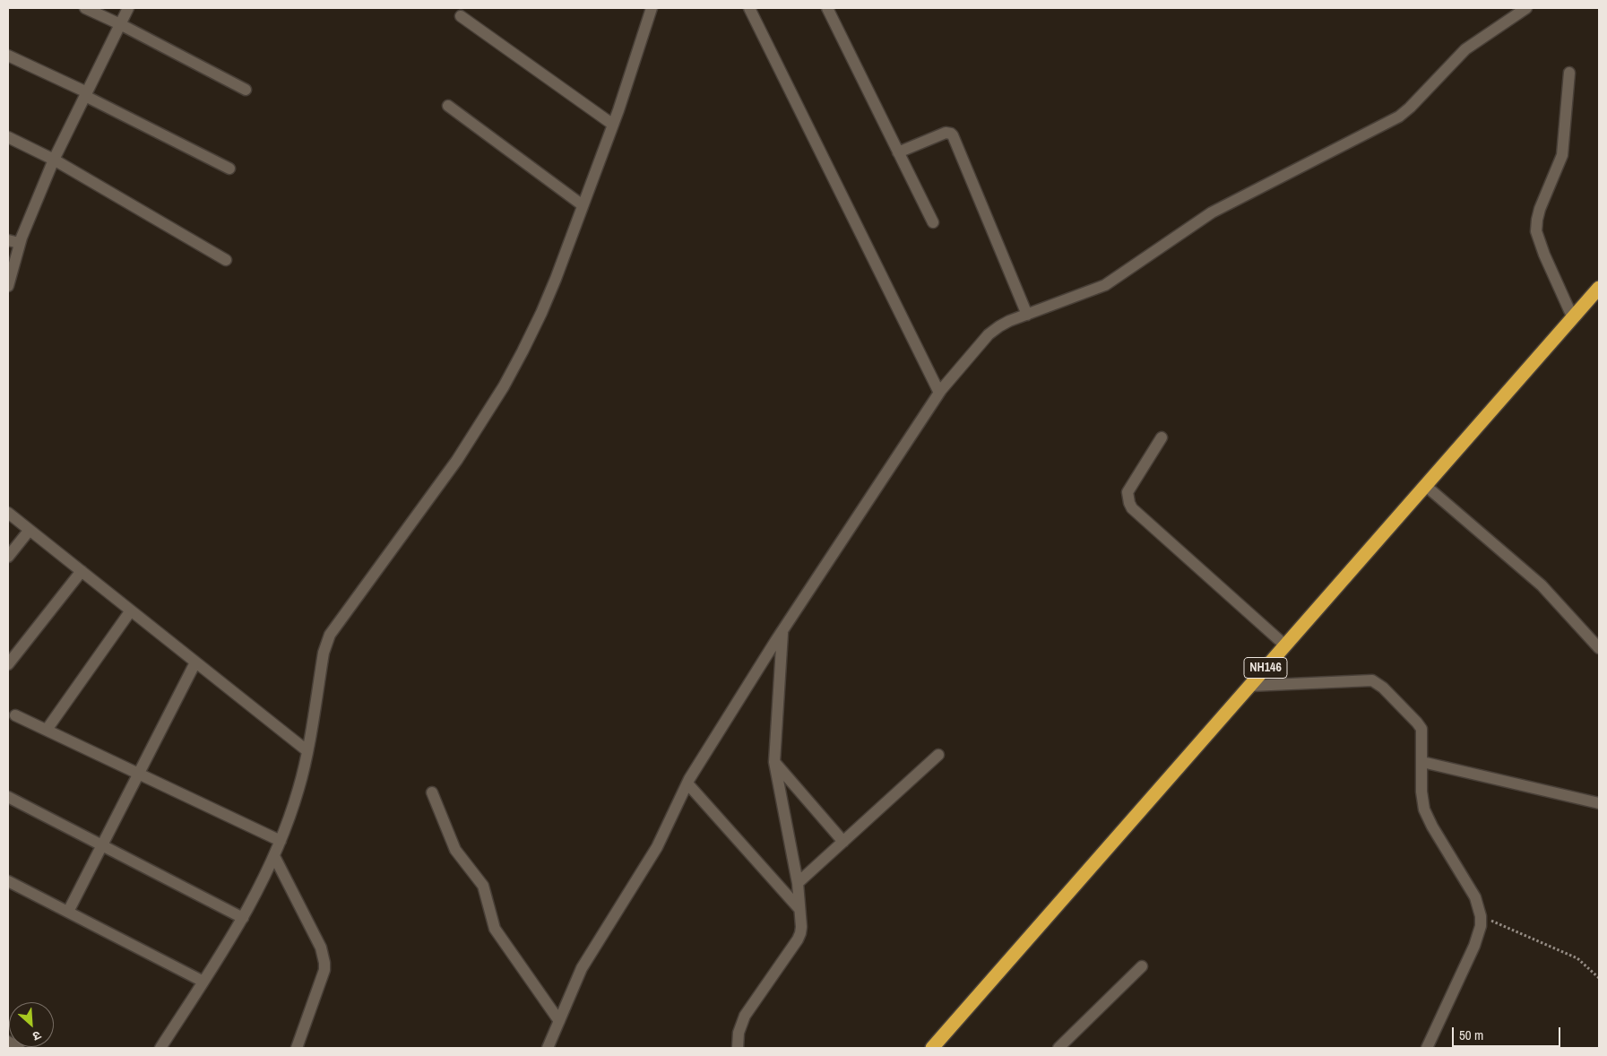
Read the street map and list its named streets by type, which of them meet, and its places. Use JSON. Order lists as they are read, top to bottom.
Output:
{
  "streets": {
    "highway": ["NH146"]
  },
  "scale_bar": "50 m",
  "north": "bottom right"
}
